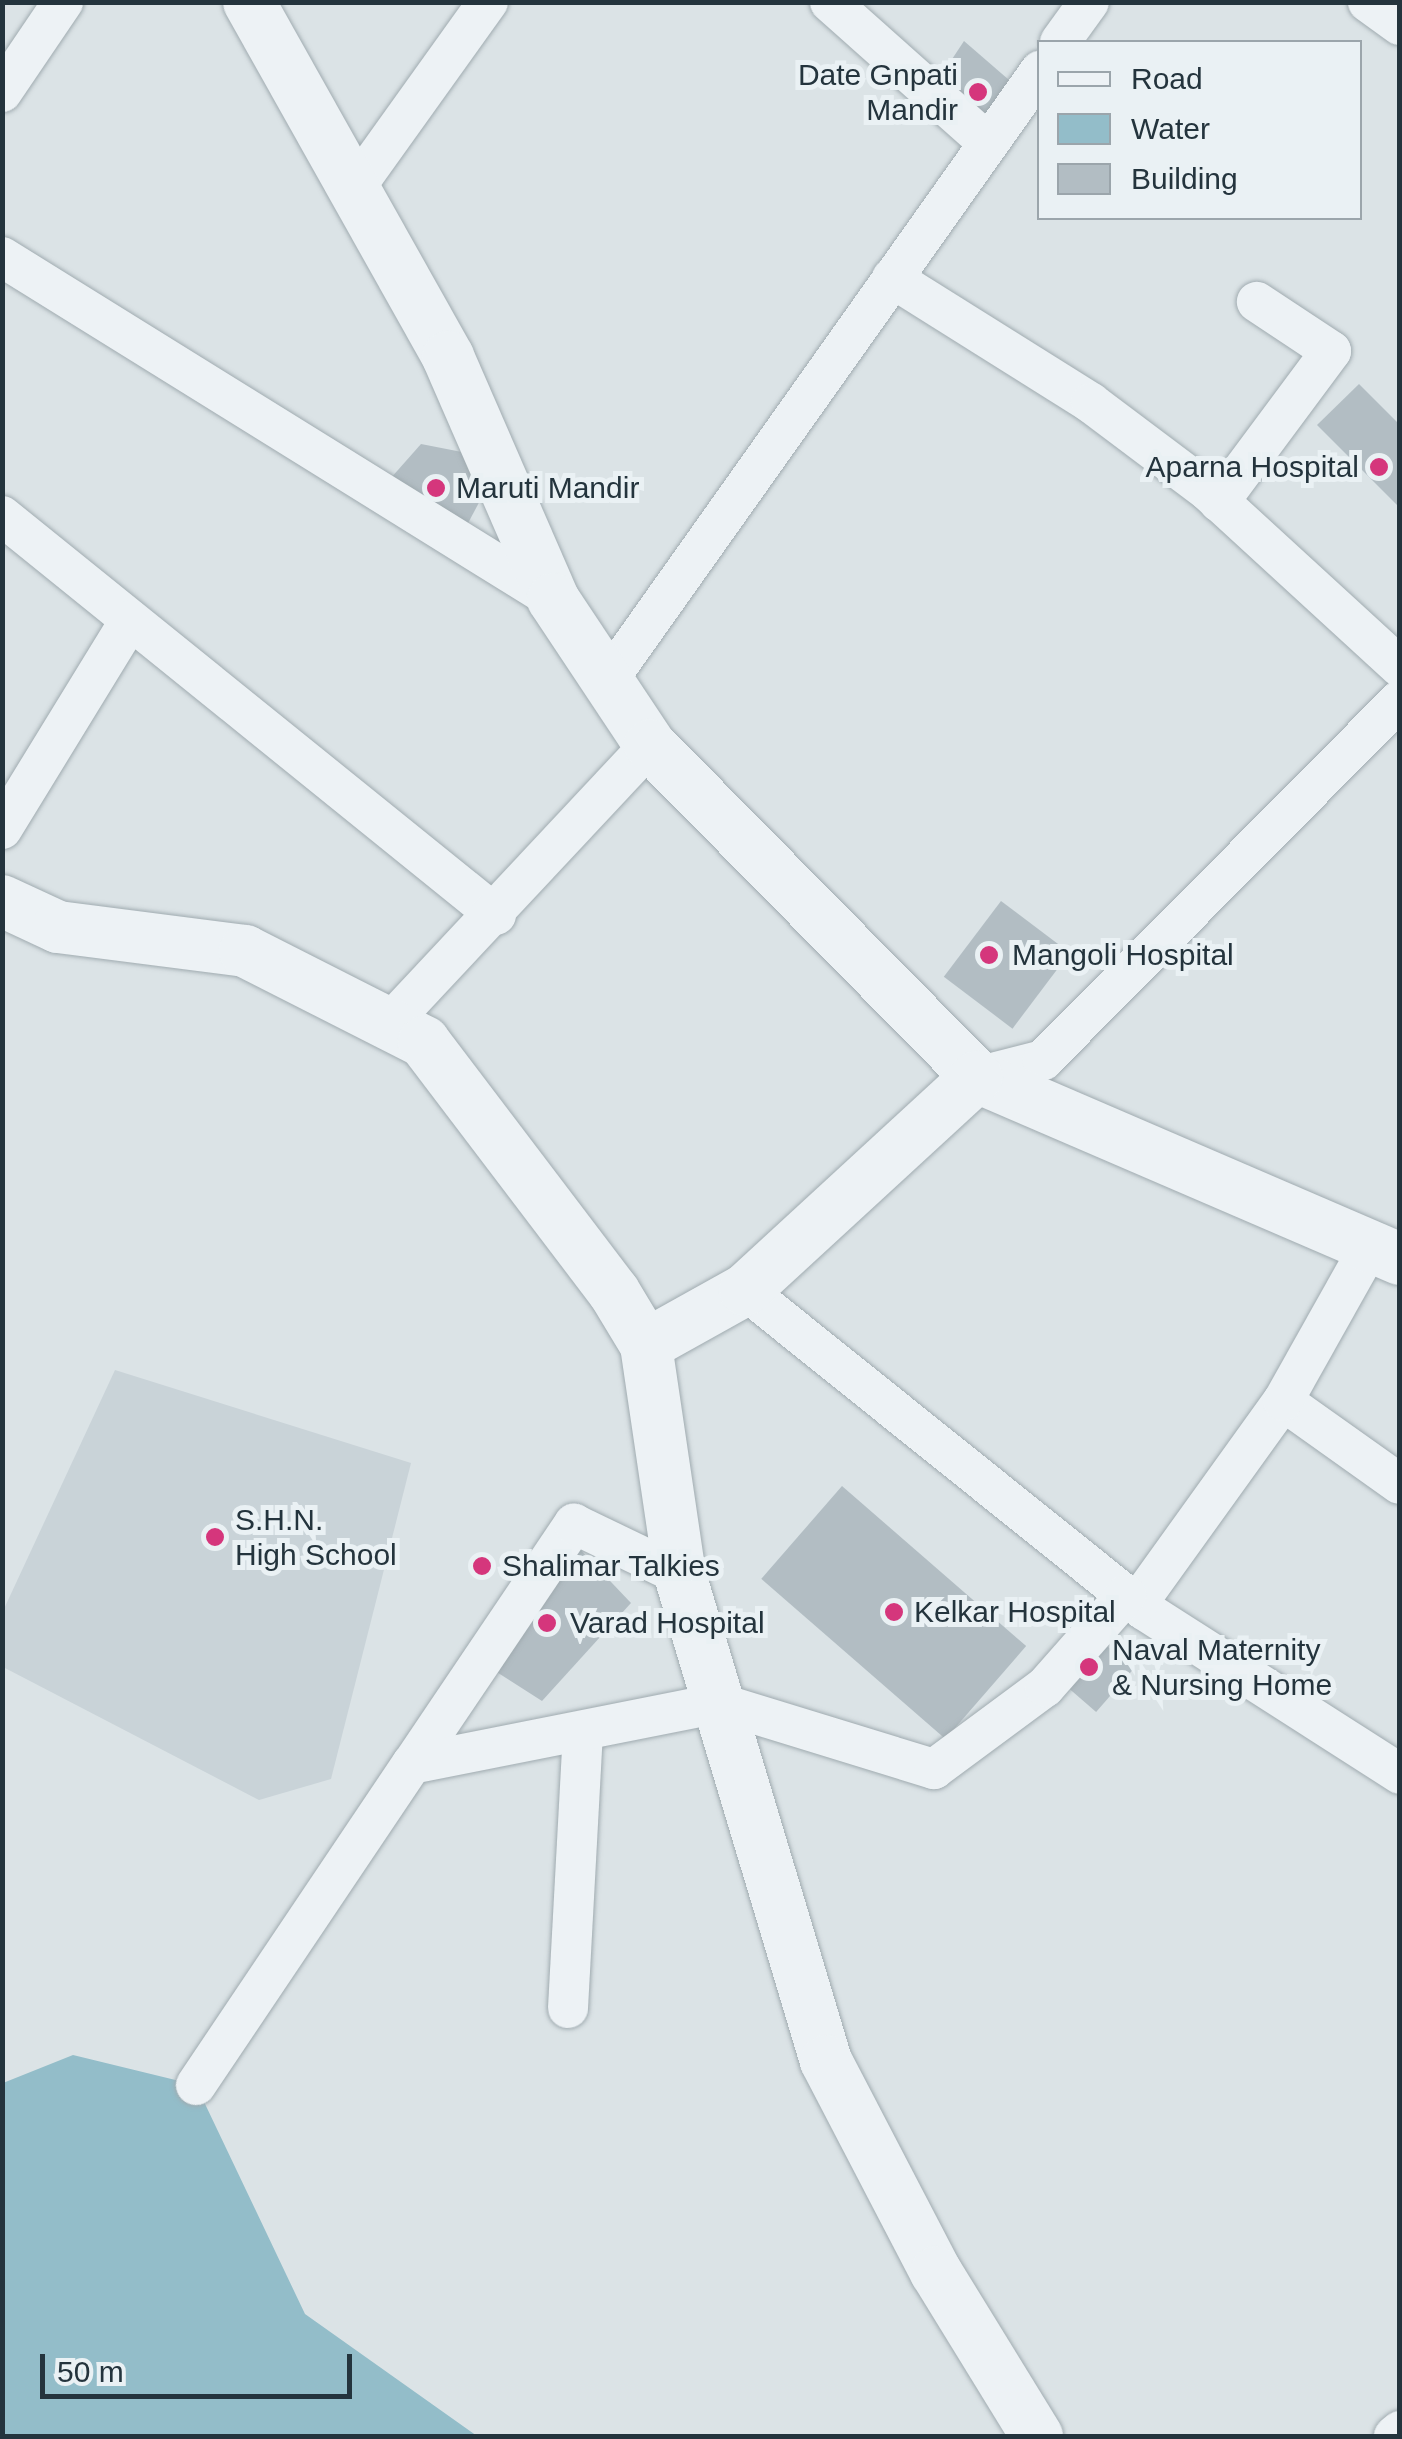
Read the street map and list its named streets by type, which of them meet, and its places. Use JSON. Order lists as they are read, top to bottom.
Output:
{
  "places": [
    "Date Gnpati Mandir",
    "Aparna Hospital",
    "Maruti Mandir",
    "Mangoli Hospital",
    "S.H.N. High School",
    "Shalimar Talkies",
    "Kelkar Hospital",
    "Varad Hospital",
    "Naval Maternity & Nursing Home"
  ],
  "legend": ["Road", "Water", "Building"],
  "scale_bar": "50 m"
}
